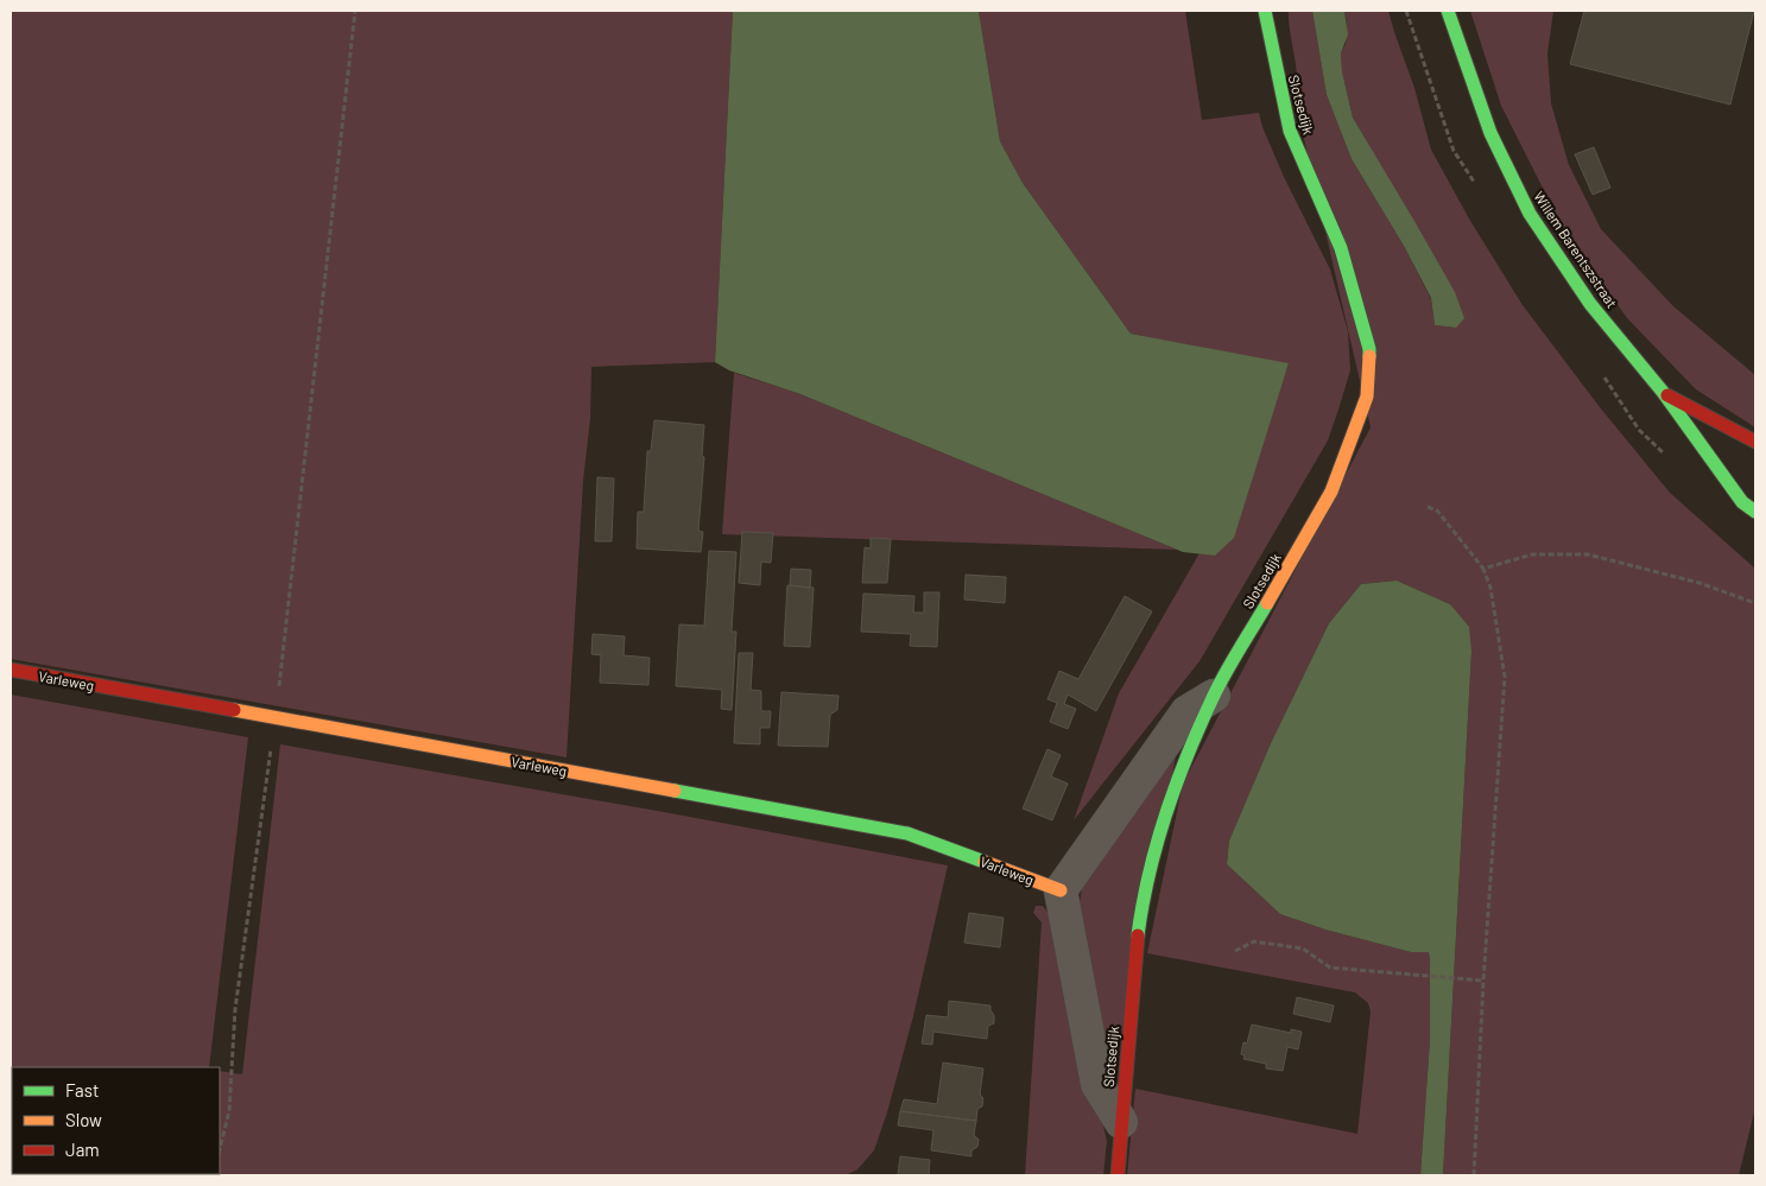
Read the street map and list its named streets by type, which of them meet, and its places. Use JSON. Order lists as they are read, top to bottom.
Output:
{
  "streets": {
    "street": ["Slotsedijk", "Willem Barentszstraat", "Varleweg"]
  },
  "legend": ["Fast", "Slow", "Jam"]
}
